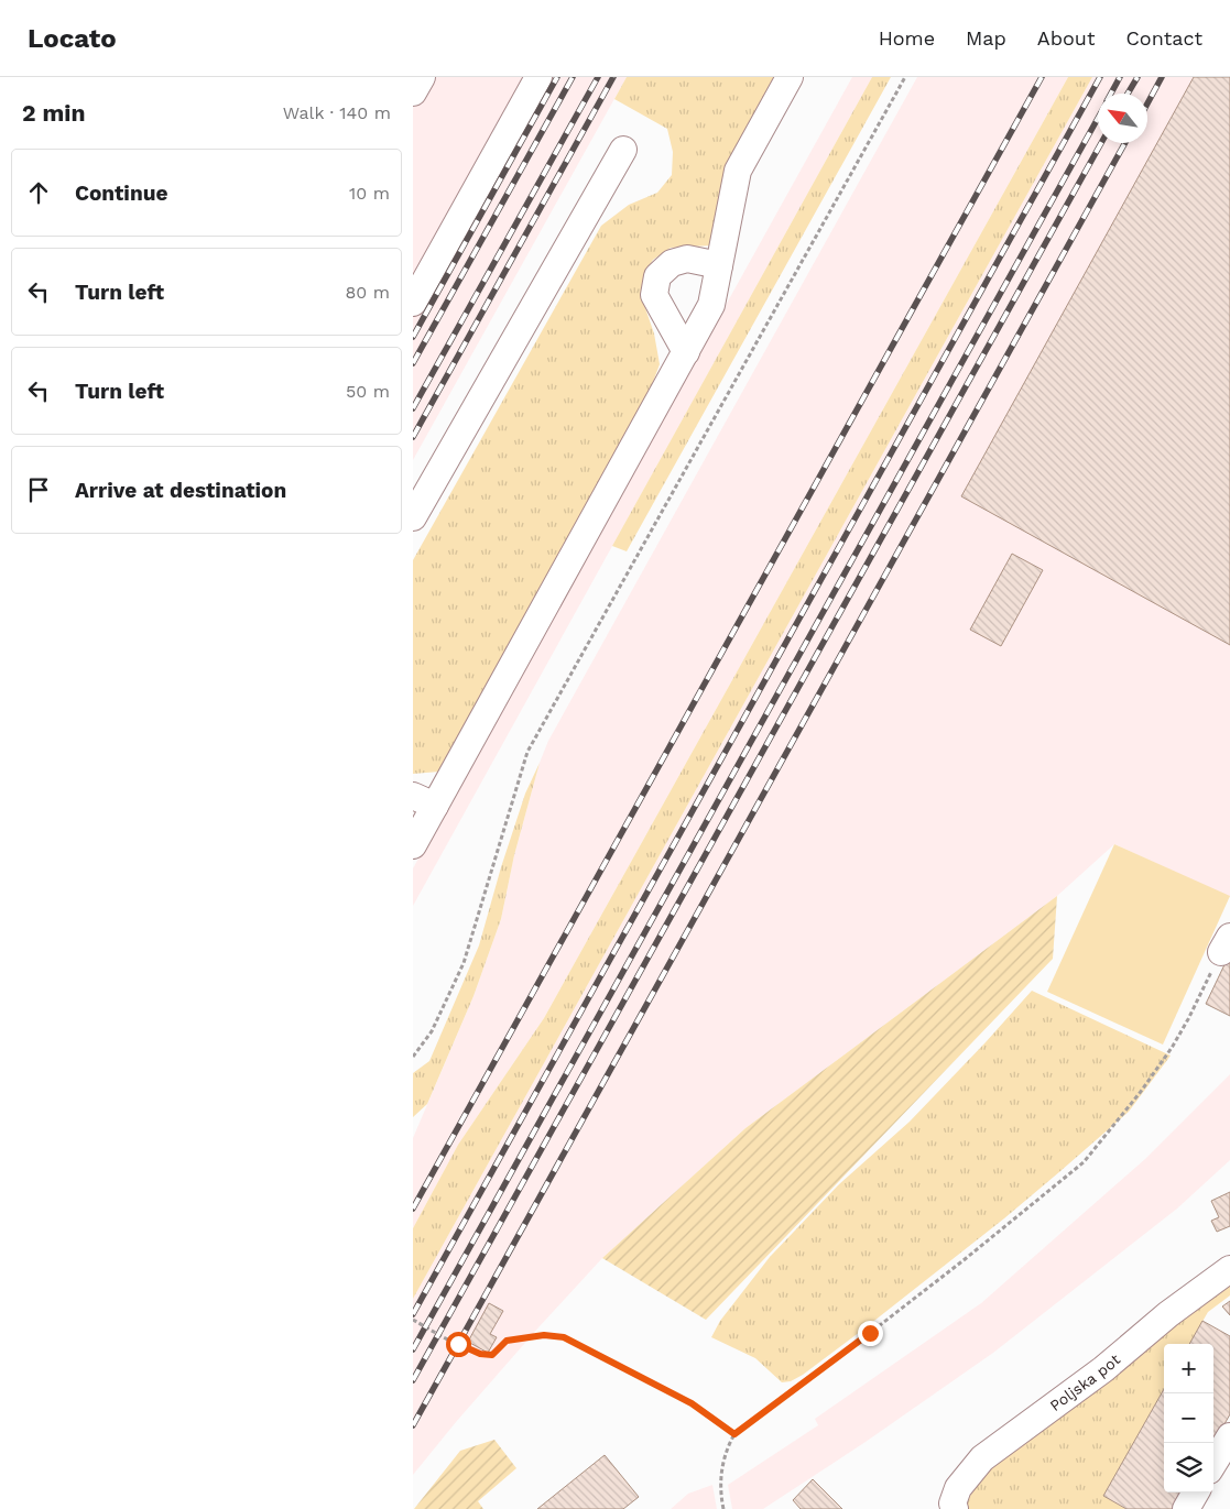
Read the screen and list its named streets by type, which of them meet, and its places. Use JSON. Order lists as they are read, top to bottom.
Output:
{
  "streets": {
    "street": ["Poljska pot"]
  },
  "north": "top left",
  "page": {
    "header": "Locato",
    "nav": [
      "Home",
      "Map",
      "About",
      "Contact"
    ],
    "heading": ["2 min", "Walk · 140 m"],
    "list": [
      ["Continue", "10 m"],
      ["Turn left", "80 m"],
      ["Turn left", "50 m"],
      "Arrive at destination"
    ],
    "map_buttons": ["+", "−"]
  }
}
